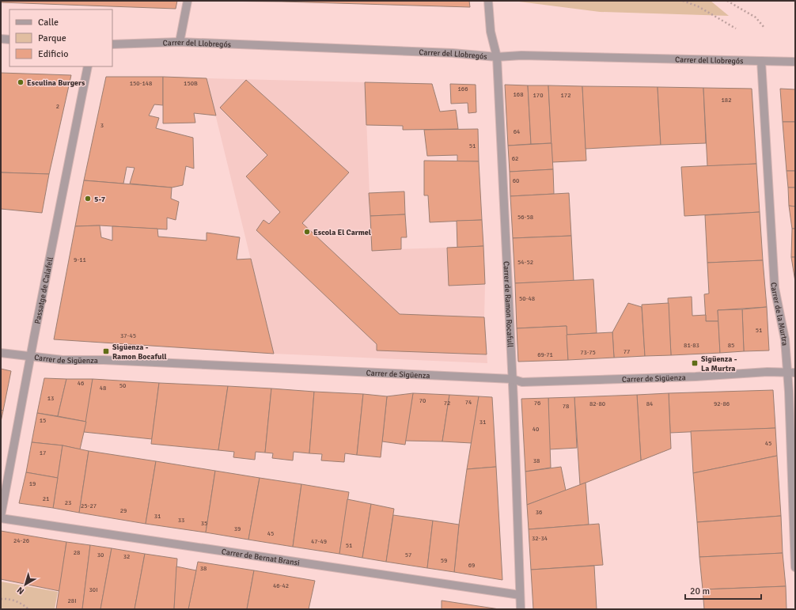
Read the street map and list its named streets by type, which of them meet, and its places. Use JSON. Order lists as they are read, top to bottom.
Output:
{
  "streets": {
    "street": [
      "Carrer del Llobregós",
      "Passatge de Calafell",
      "Carrer de Ramon Rocafull",
      "Carrer de la Murtra",
      "Carrer de Sigüenza",
      "Carrer de Bernat Bransi"
    ]
  },
  "crossings": [
    ["Carrer del Llobregós", "Carrer de Ramon Rocafull"],
    ["Carrer del Llobregós", "Carrer de la Murtra"],
    ["Passatge de Calafell", "Carrer de Sigüenza"],
    ["Passatge de Calafell", "Carrer de Bernat Bransi"],
    ["Carrer de Ramon Rocafull", "Carrer de Sigüenza"],
    ["Carrer de Ramon Rocafull", "Carrer de Bernat Bransi"],
    ["Carrer de la Murtra", "Carrer de Sigüenza"]
  ],
  "places": {
    "other": ["Esculina Burgers", "5-7", "Escola El Carmel"],
    "transit": ["Sigüenza - Ramon Bocafull", "Sigüenza - La Murtra"]
  },
  "house_numbers": [
    "150-148",
    "150B",
    "166",
    "168",
    "170",
    "172",
    "182",
    "2",
    "3",
    "64",
    "51",
    "62",
    "60",
    "56-58",
    "9-11",
    "54-52",
    "50-48",
    "51",
    "37-45",
    "81-83",
    "85",
    "77",
    "73-75",
    "69-71",
    "46",
    "50",
    "48",
    "13",
    "70",
    "74",
    "72",
    "76",
    "82-80",
    "84",
    "92-86",
    "78",
    "15",
    "31",
    "40",
    "45",
    "17",
    "38",
    "19",
    "21",
    "23",
    "25-27",
    "29",
    "36",
    "31",
    "33",
    "35",
    "39",
    "45",
    "32-34",
    "24-26",
    "47-49",
    "51",
    "28",
    "30",
    "57",
    "32",
    "59",
    "69",
    "38",
    "46-42",
    "30I",
    "28I"
  ],
  "legend": ["Calle", "Parque", "Edificio"],
  "scale_bar": "20 m",
  "north": "bottom left"
}
